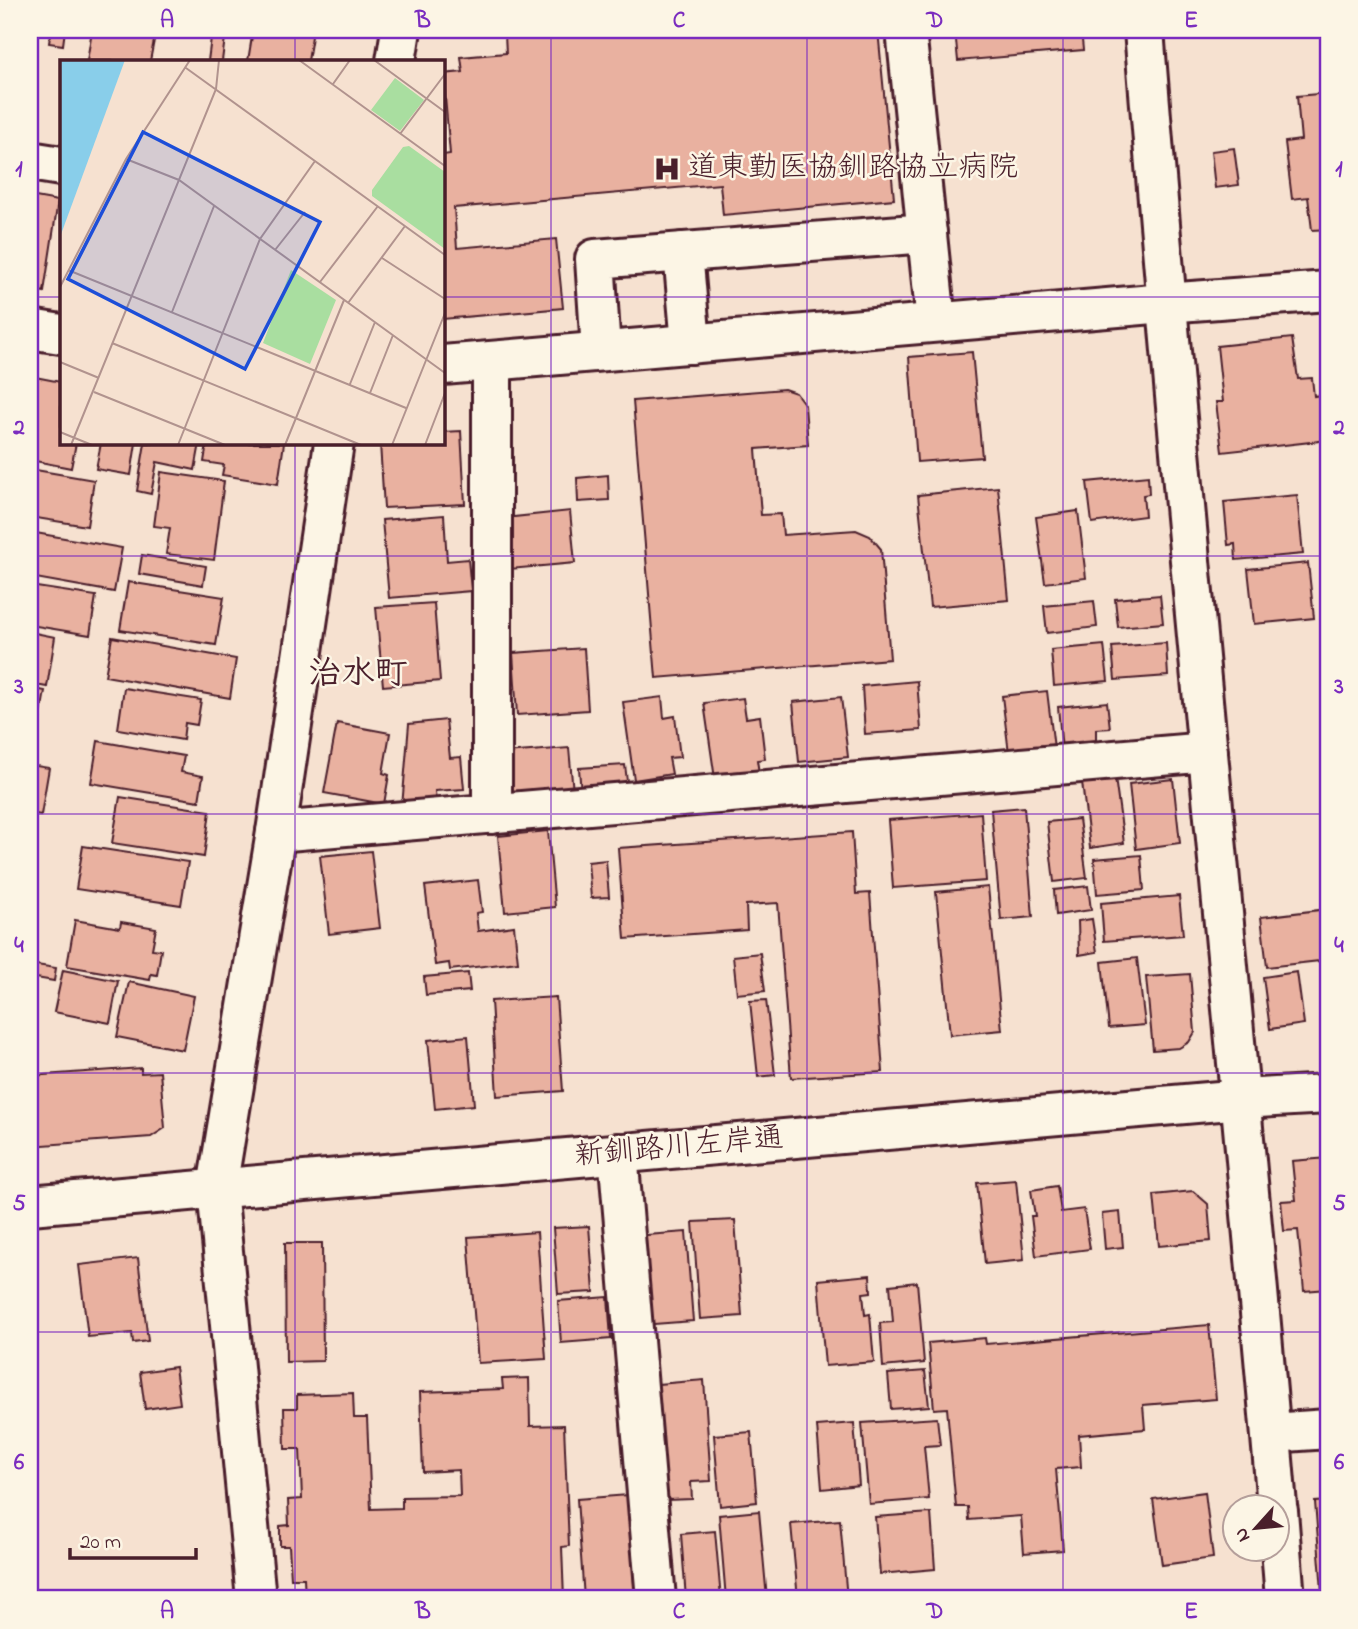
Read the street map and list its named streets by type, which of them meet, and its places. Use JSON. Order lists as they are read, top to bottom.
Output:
{
  "streets": {
    "street": ["新釧路川左岸通"]
  },
  "districts": ["治水町"],
  "places": {
    "hospital": ["道東勤医協釧路協立病院"]
  },
  "scale_bar": "20 m",
  "north": "bottom left",
  "grid": {
    "columns": [
      "A",
      "B",
      "C",
      "D",
      "E"
    ],
    "rows": [
      "1",
      "2",
      "3",
      "4",
      "5",
      "6"
    ]
  }
}
